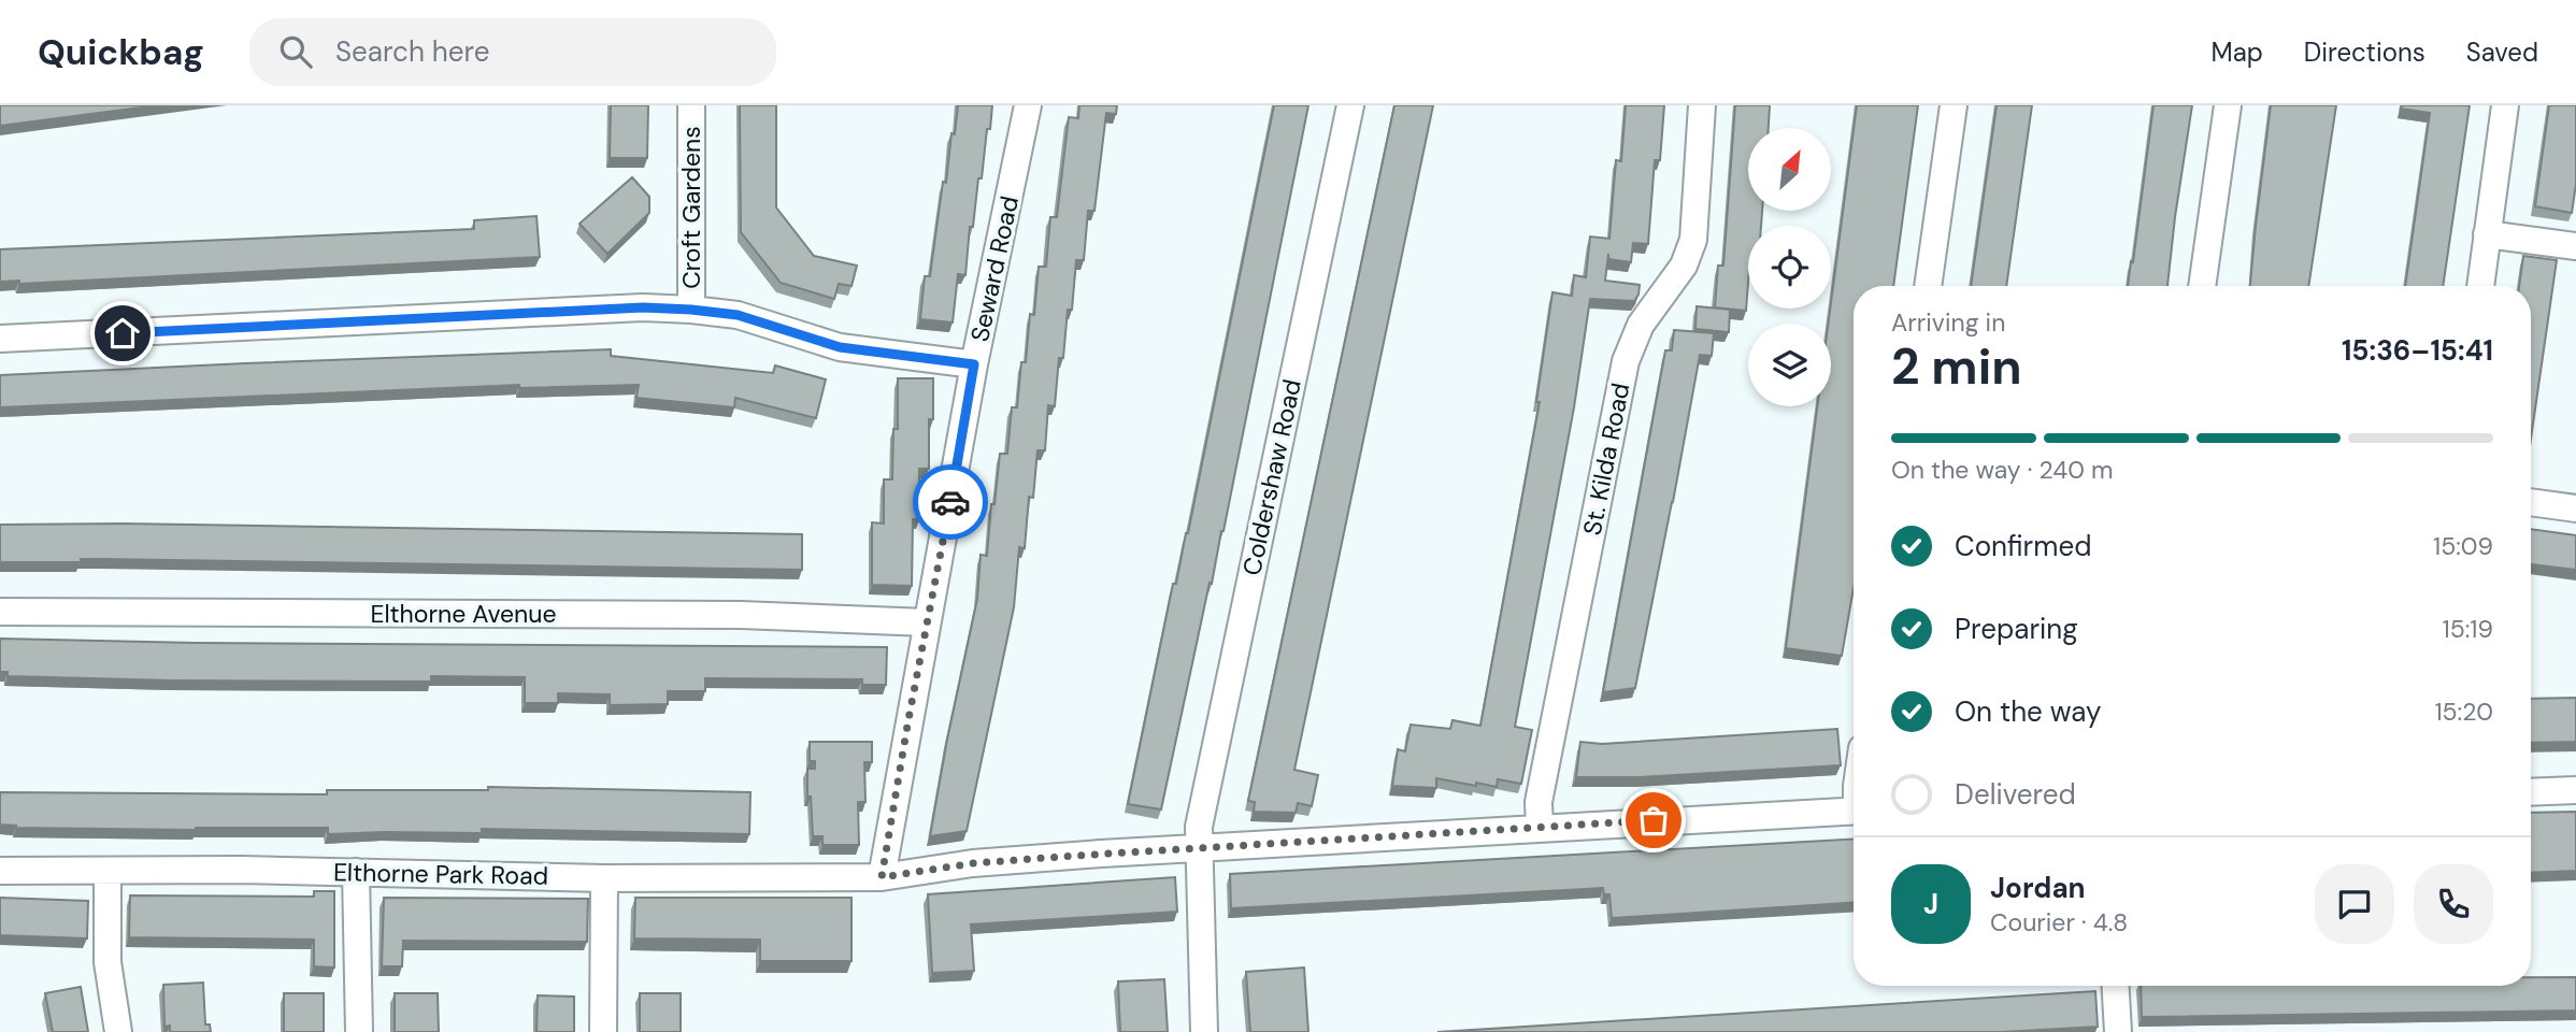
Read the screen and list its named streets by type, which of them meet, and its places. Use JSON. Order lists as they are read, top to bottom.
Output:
{
  "streets": {
    "street": [
      "Croft Gardens",
      "Seward Road",
      "St. Kilda Road",
      "Coldershaw Road",
      "Elthorne Avenue",
      "Elthorne Park Road"
    ]
  },
  "crossings": [
    ["Seward Road", "Elthorne Avenue"],
    ["Seward Road", "Elthorne Park Road"],
    ["St. Kilda Road", "Elthorne Park Road"],
    ["Coldershaw Road", "Elthorne Park Road"]
  ],
  "north": "top right",
  "page": {
    "header": "Quickbag",
    "search": "Search here",
    "nav": ["Map", "Directions", "Saved"],
    "heading": ["2 min", "Arriving in", "15:36–15:41"],
    "panel": ["Jordan", "Courier · 4.8"],
    "bar": "On the way · 240 m",
    "list": [
      ["Confirmed", "15:09"],
      ["Preparing", "15:19"],
      ["On the way", "15:20"],
      "Delivered"
    ],
    "round": "J"
  }
}
